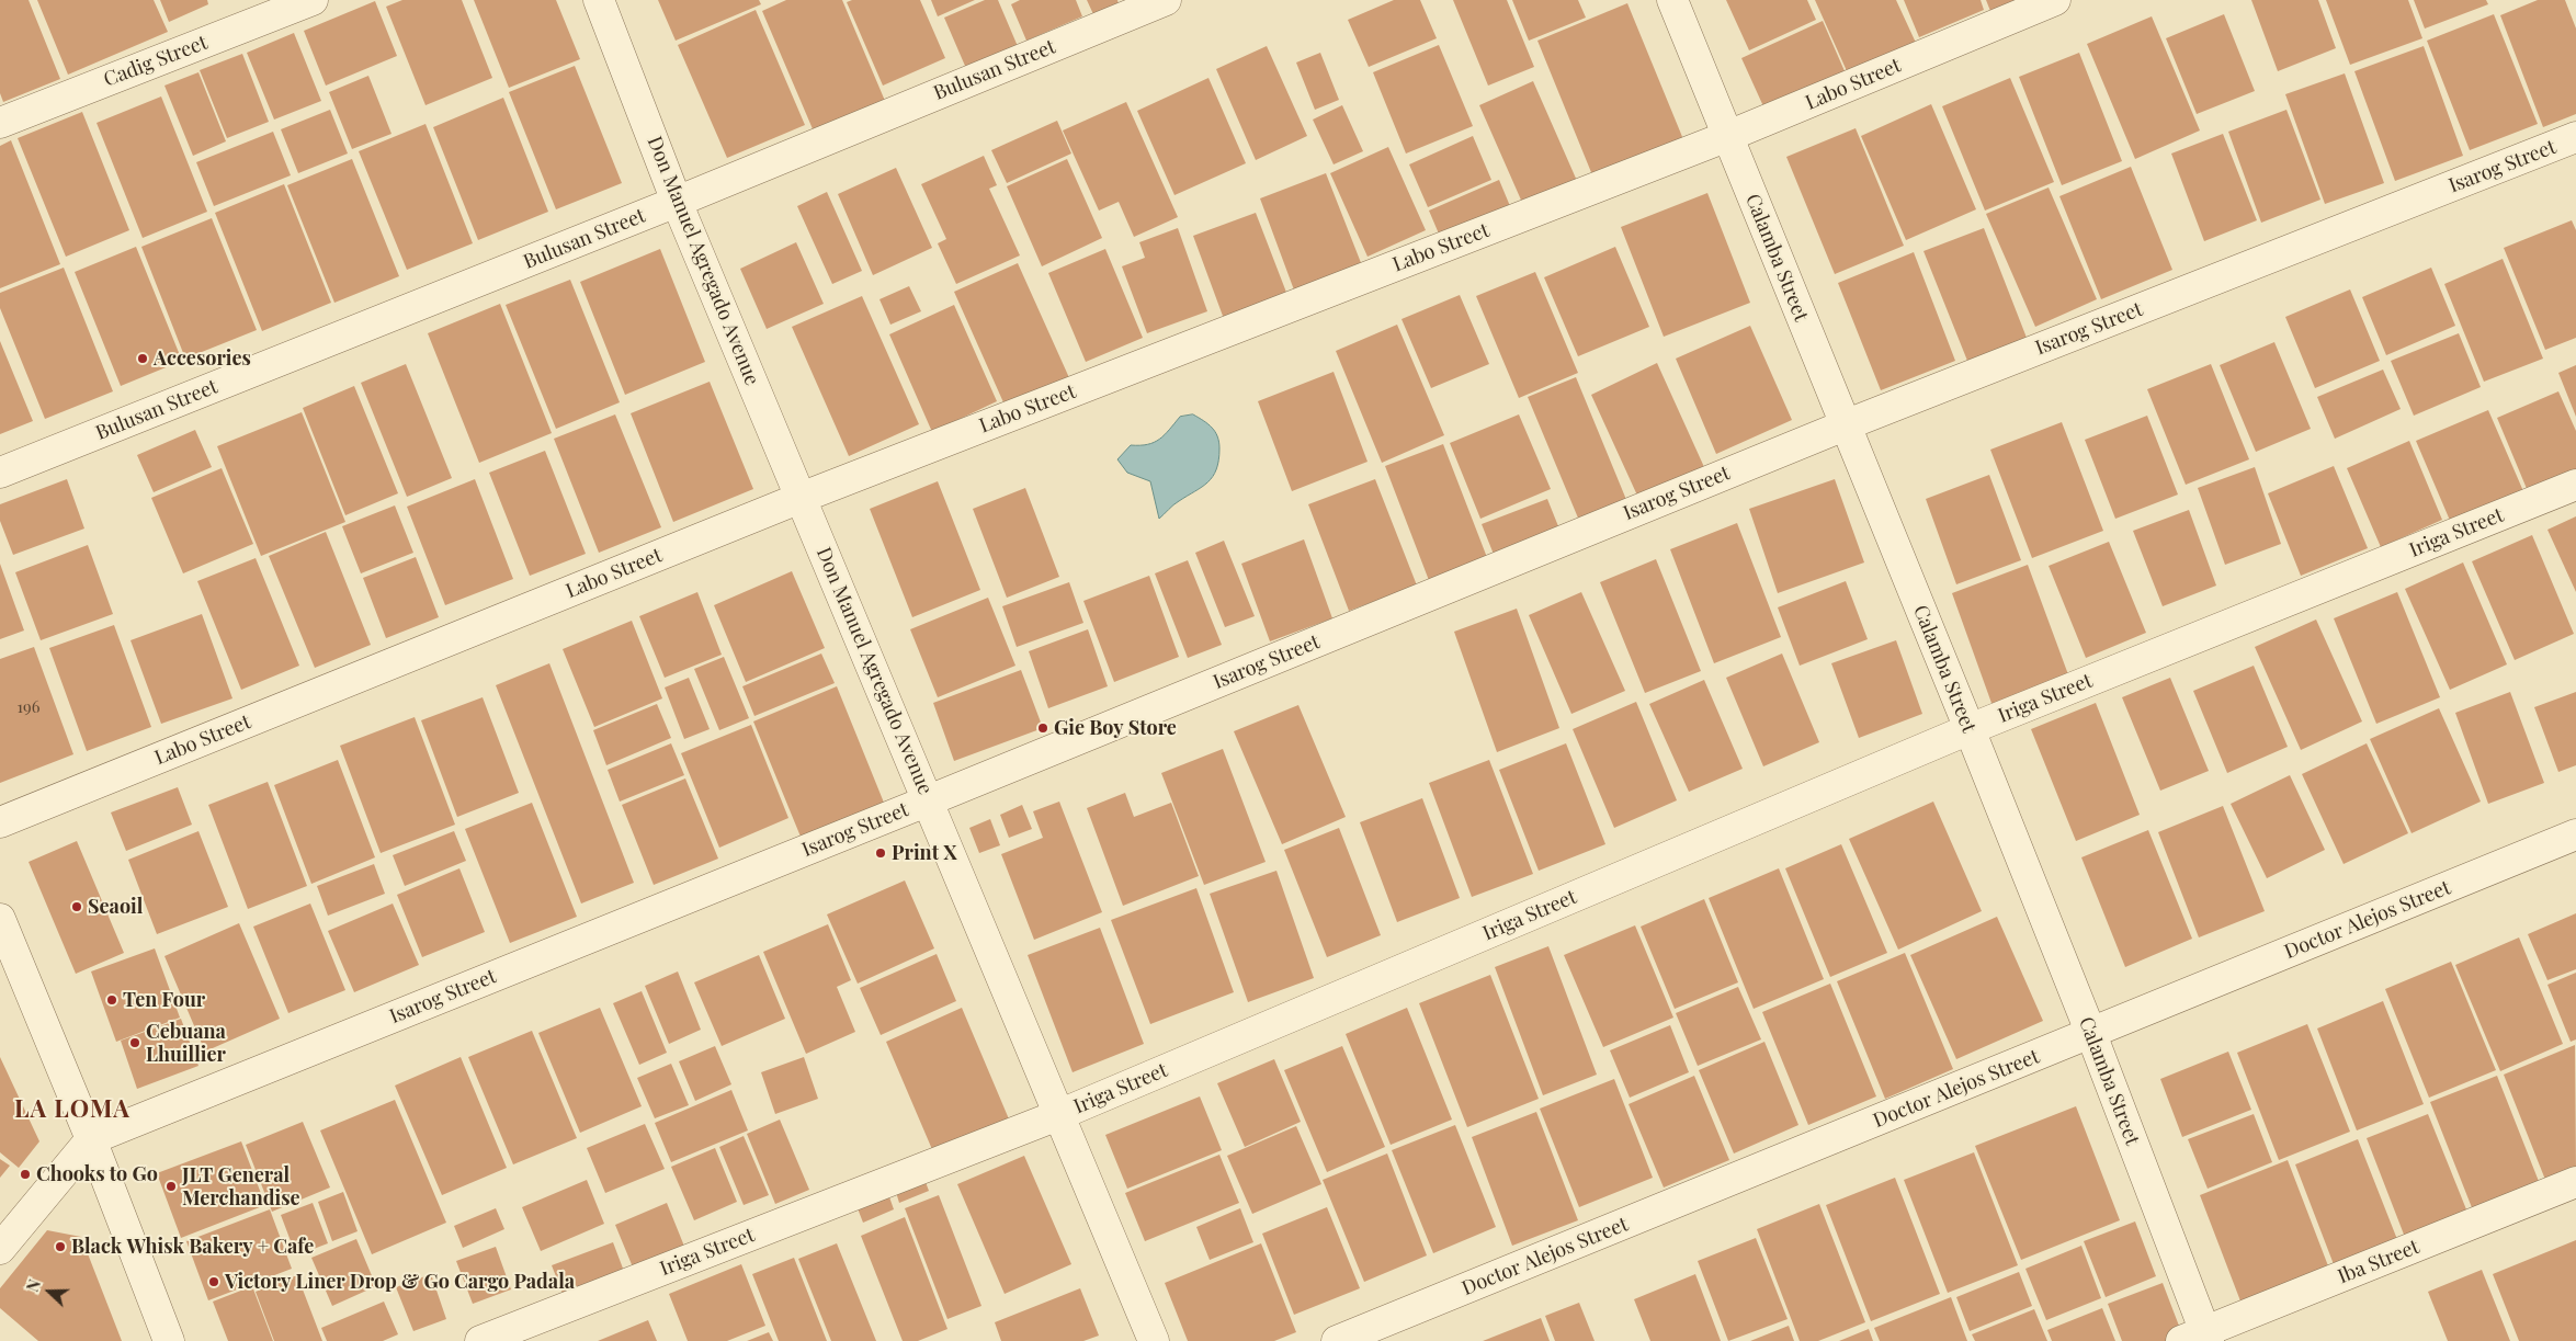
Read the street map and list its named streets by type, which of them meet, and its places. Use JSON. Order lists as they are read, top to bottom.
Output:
{
  "streets": {
    "street": [
      "Cadig Street",
      "Bulusan Street",
      "Labo Street",
      "Isarog Street",
      "Calamba Street",
      "Don Manuel Agregado Avenue",
      "Iriga Street",
      "Doctor Alejos Street",
      "Iba Street"
    ]
  },
  "crossings": [
    ["Bulusan Street", "Don Manuel Agregado Avenue"],
    ["Labo Street", "Calamba Street"],
    ["Labo Street", "Don Manuel Agregado Avenue"],
    ["Isarog Street", "Calamba Street"],
    ["Isarog Street", "Don Manuel Agregado Avenue"],
    ["Calamba Street", "Iriga Street"],
    ["Calamba Street", "Doctor Alejos Street"],
    ["Calamba Street", "Iba Street"],
    ["Don Manuel Agregado Avenue", "Iriga Street"]
  ],
  "districts": ["LA LOMA"],
  "places": [
    "Accesories",
    "Gie Boy Store",
    "Print X",
    "Seaoil",
    "Ten Four",
    "Cebuana Lhuillier",
    "Chooks to Go",
    "JLT General Merchandise",
    "Black Whisk Bakery + Cafe",
    "Victory Liner Drop & Go Cargo Padala"
  ],
  "house_numbers": ["196"],
  "north": "left"
}
